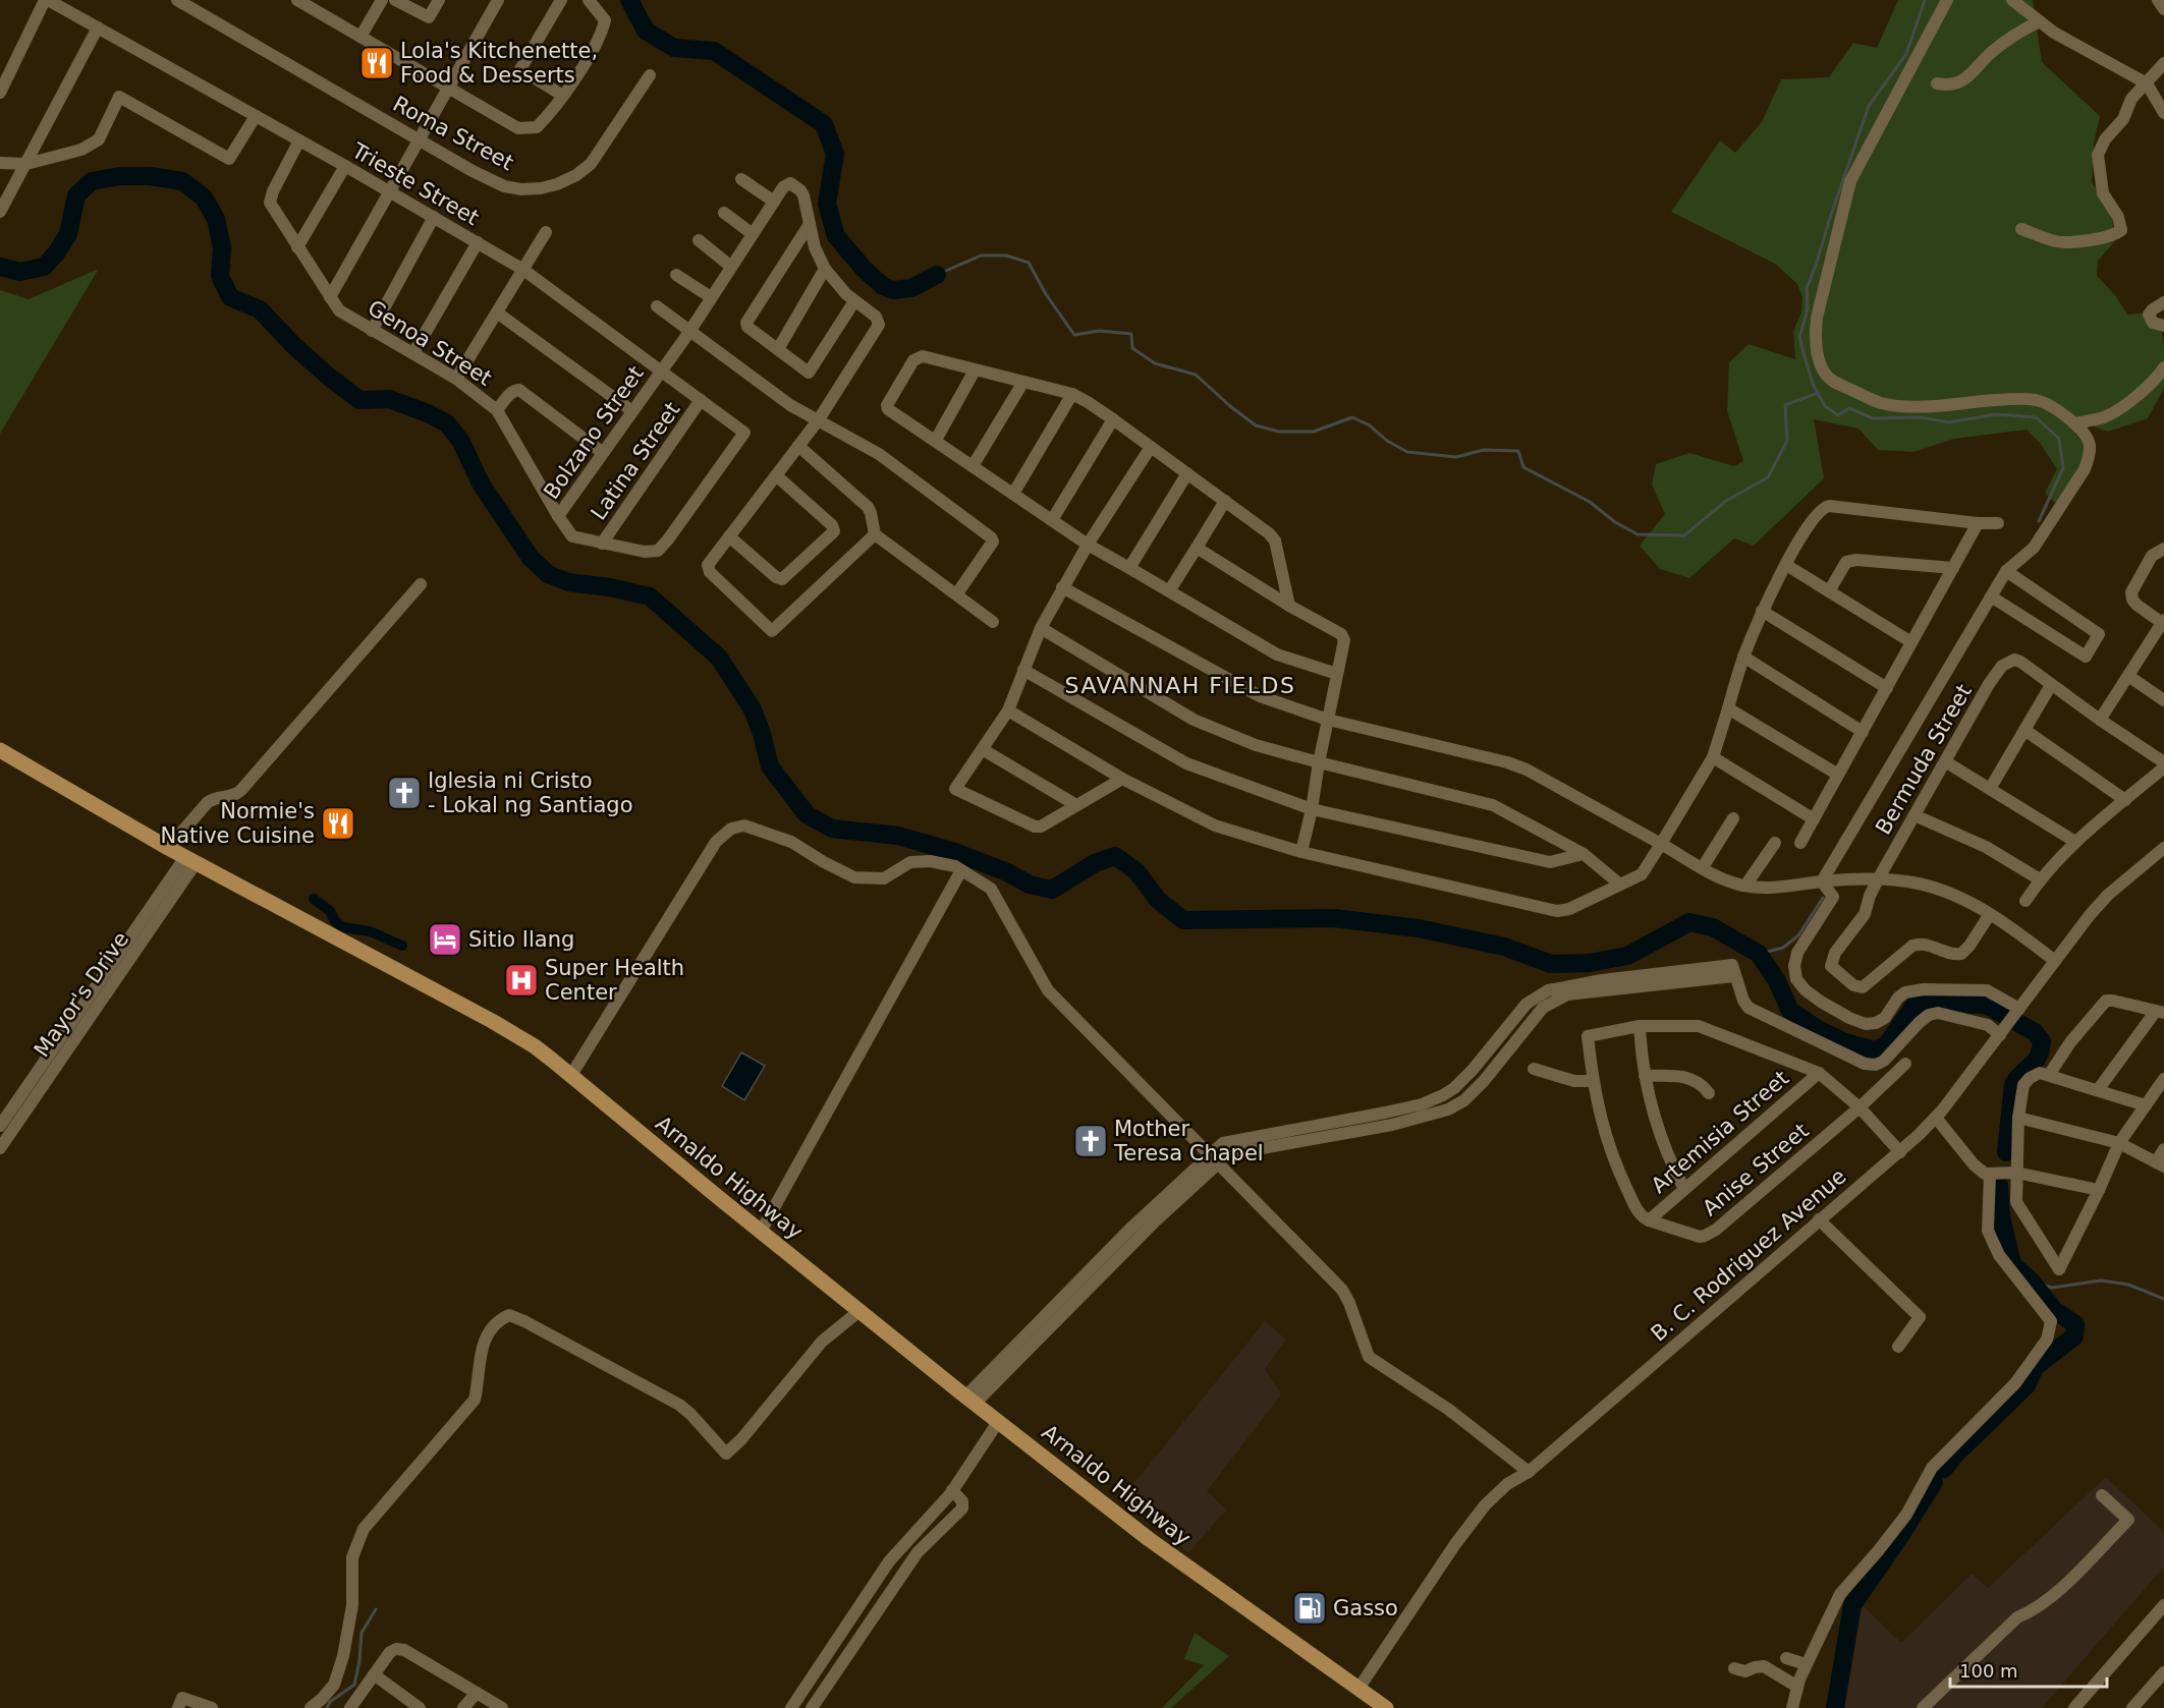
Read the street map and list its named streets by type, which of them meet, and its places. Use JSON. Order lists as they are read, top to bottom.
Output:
{
  "streets": {
    "main road": ["Arnaldo Highway"],
    "street": [
      "Roma Street",
      "Trieste Street",
      "Genoa Street",
      "Bolzano Street",
      "Latina Street",
      "Bermuda Street",
      "Mayor's Drive",
      "Artemisia Street",
      "Anise Street",
      "B. C. Rodriguez Avenue"
    ]
  },
  "crossings": [
    ["Trieste Street", "Genoa Street"],
    ["Trieste Street", "Bolzano Street"],
    ["Trieste Street", "Latina Street"],
    ["Genoa Street", "Bolzano Street"],
    ["Genoa Street", "Latina Street"],
    ["Mayor's Drive", "Arnaldo Highway"],
    ["Artemisia Street", "Anise Street"],
    ["Arnaldo Highway", "B. C. Rodriguez Avenue"]
  ],
  "districts": ["SAVANNAH FIELDS"],
  "places": {
    "restaurant": ["Lola's Kitchenette, Food & Desserts", "Normie's Native Cuisine"],
    "church": ["Iglesia ni Cristo - Lokal ng Santiago", "Mother Teresa Chapel"],
    "hotel": ["Sitio Ilang"],
    "hospital": ["Super Health Center"],
    "fuel station": ["Gasso"]
  },
  "scale_bar": "100 m"
}
